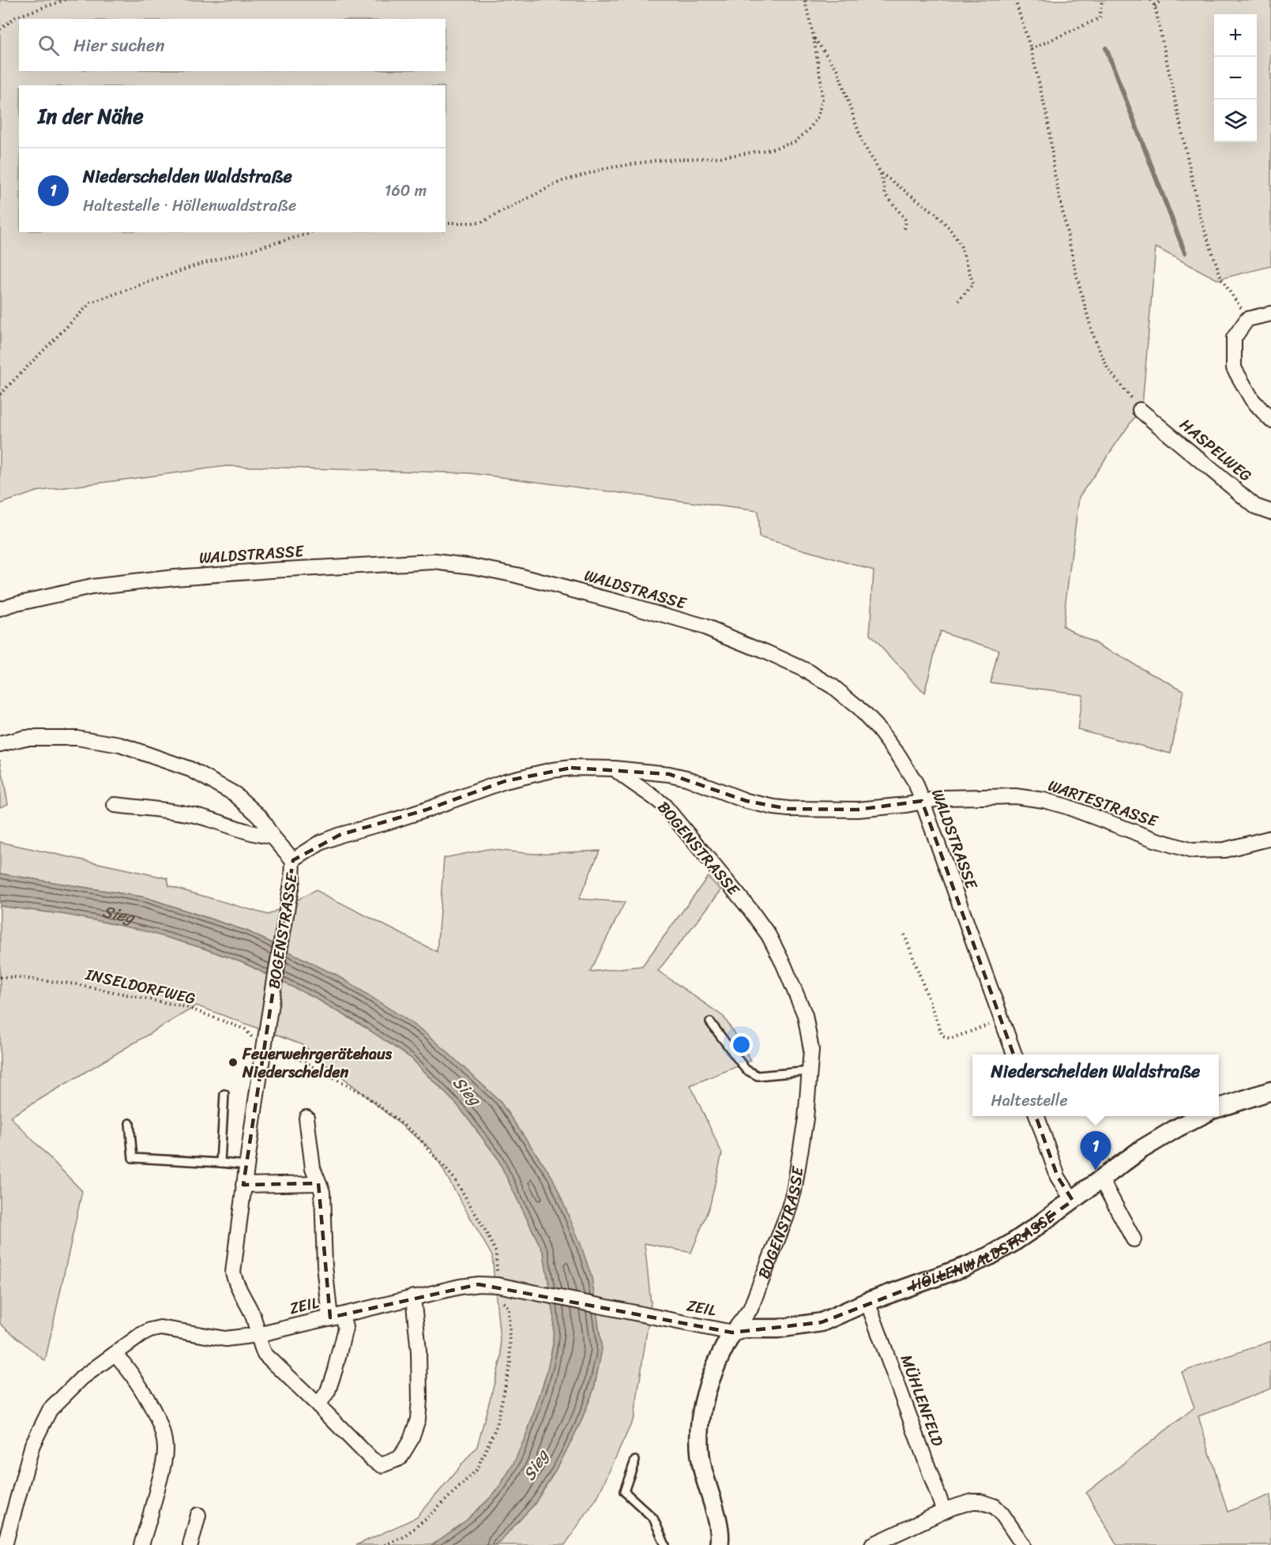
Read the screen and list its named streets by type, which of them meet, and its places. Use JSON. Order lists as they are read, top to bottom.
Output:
{
  "streets": {
    "street": [
      "HASPELWEG",
      "WALDSTRASSE",
      "WARTESTRASSE",
      "BOGENSTRASSE",
      "HÖLLENWALDSTRASSE",
      "ZEIL",
      "MÜHLENFELD"
    ],
    "path": ["INSELDORFWEG"]
  },
  "crossings": [
    ["WALDSTRASSE", "WARTESTRASSE"],
    ["WARTESTRASSE", "BOGENSTRASSE"],
    ["BOGENSTRASSE", "INSELDORFWEG"],
    ["BOGENSTRASSE", "HÖLLENWALDSTRASSE"],
    ["BOGENSTRASSE", "ZEIL"],
    ["HÖLLENWALDSTRASSE", "ZEIL"],
    ["HÖLLENWALDSTRASSE", "MÜHLENFELD"]
  ],
  "water": ["Sieg"],
  "places": ["Feuerwehrgerätehaus Niederschelden"],
  "page": {
    "map_buttons": ["+", "−"],
    "search": "Hier suchen",
    "heading": "In der Nähe",
    "list": [
      {
        "mark": "1",
        "name": "Niederschelden Waldstraße",
        "note": "Haltestelle · Höllenwaldstraße",
        "value": "160 m"
      }
    ],
    "popup": ["Niederschelden Waldstraße", "Haltestelle"],
    "pins": "1"
  }
}
